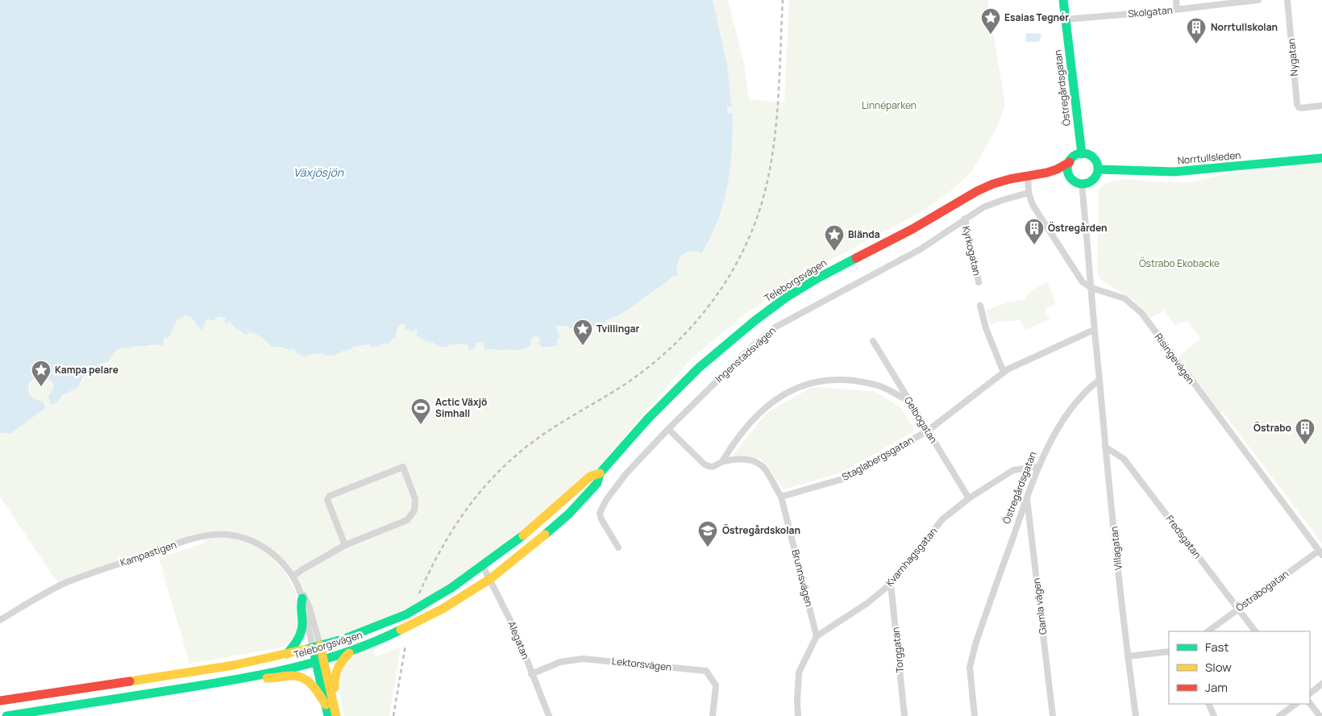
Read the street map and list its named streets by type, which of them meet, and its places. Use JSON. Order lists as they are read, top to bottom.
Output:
{
  "streets": {
    "main road": ["Östregårdsgatan", "Norrtullsleden", "Teleborgsvägen"],
    "street": [
      "Skolgatan",
      "Nygatan",
      "Kyrkogatan",
      "Ingenstadsvägen",
      "Risingevägen",
      "Gelbogatan",
      "Staglabergsgatan",
      "Fredsgatan",
      "Villagatan",
      "Kampastigen",
      "Kvarnhagsgatan",
      "Brunnsvägen",
      "Östrabogatan",
      "Gamla vägen",
      "Alegatan",
      "Torggatan",
      "Lektorsvägen"
    ]
  },
  "crossings": [
    ["Skolgatan", "Östregårdsgatan"],
    ["Östregårdsgatan", "Norrtullsleden"],
    ["Östregårdsgatan", "Teleborgsvägen"],
    ["Östregårdsgatan", "Villagatan"],
    ["Östregårdsgatan", "Kvarnhagsgatan"],
    ["Östregårdsgatan", "Gamla vägen"],
    ["Norrtullsleden", "Teleborgsvägen"],
    ["Kyrkogatan", "Ingenstadsvägen"],
    ["Teleborgsvägen", "Risingevägen"],
    ["Teleborgsvägen", "Kampastigen"],
    ["Teleborgsvägen", "Alegatan"],
    ["Ingenstadsvägen", "Risingevägen"],
    ["Risingevägen", "Östrabogatan"],
    ["Gelbogatan", "Staglabergsgatan"],
    ["Gelbogatan", "Kvarnhagsgatan"],
    ["Staglabergsgatan", "Brunnsvägen"],
    ["Fredsgatan", "Villagatan"],
    ["Fredsgatan", "Östrabogatan"],
    ["Kvarnhagsgatan", "Brunnsvägen"],
    ["Kvarnhagsgatan", "Torggatan"],
    ["Alegatan", "Lektorsvägen"]
  ],
  "water": ["Växjösjön"],
  "parks": ["Linnéparken", "Östrabo Ekobacke"],
  "places": {
    "place": [
      "Esaias Tegnér",
      "Blända",
      "Tvillingar",
      "Kampa pelare"
    ],
    "building": ["Norrtullskolan", "Östregården", "Östrabo"],
    "sports": ["Actic Växjö Simhall"],
    "school or university": ["Östregårdskolan"]
  },
  "legend": ["Fast", "Slow", "Jam"]
}
